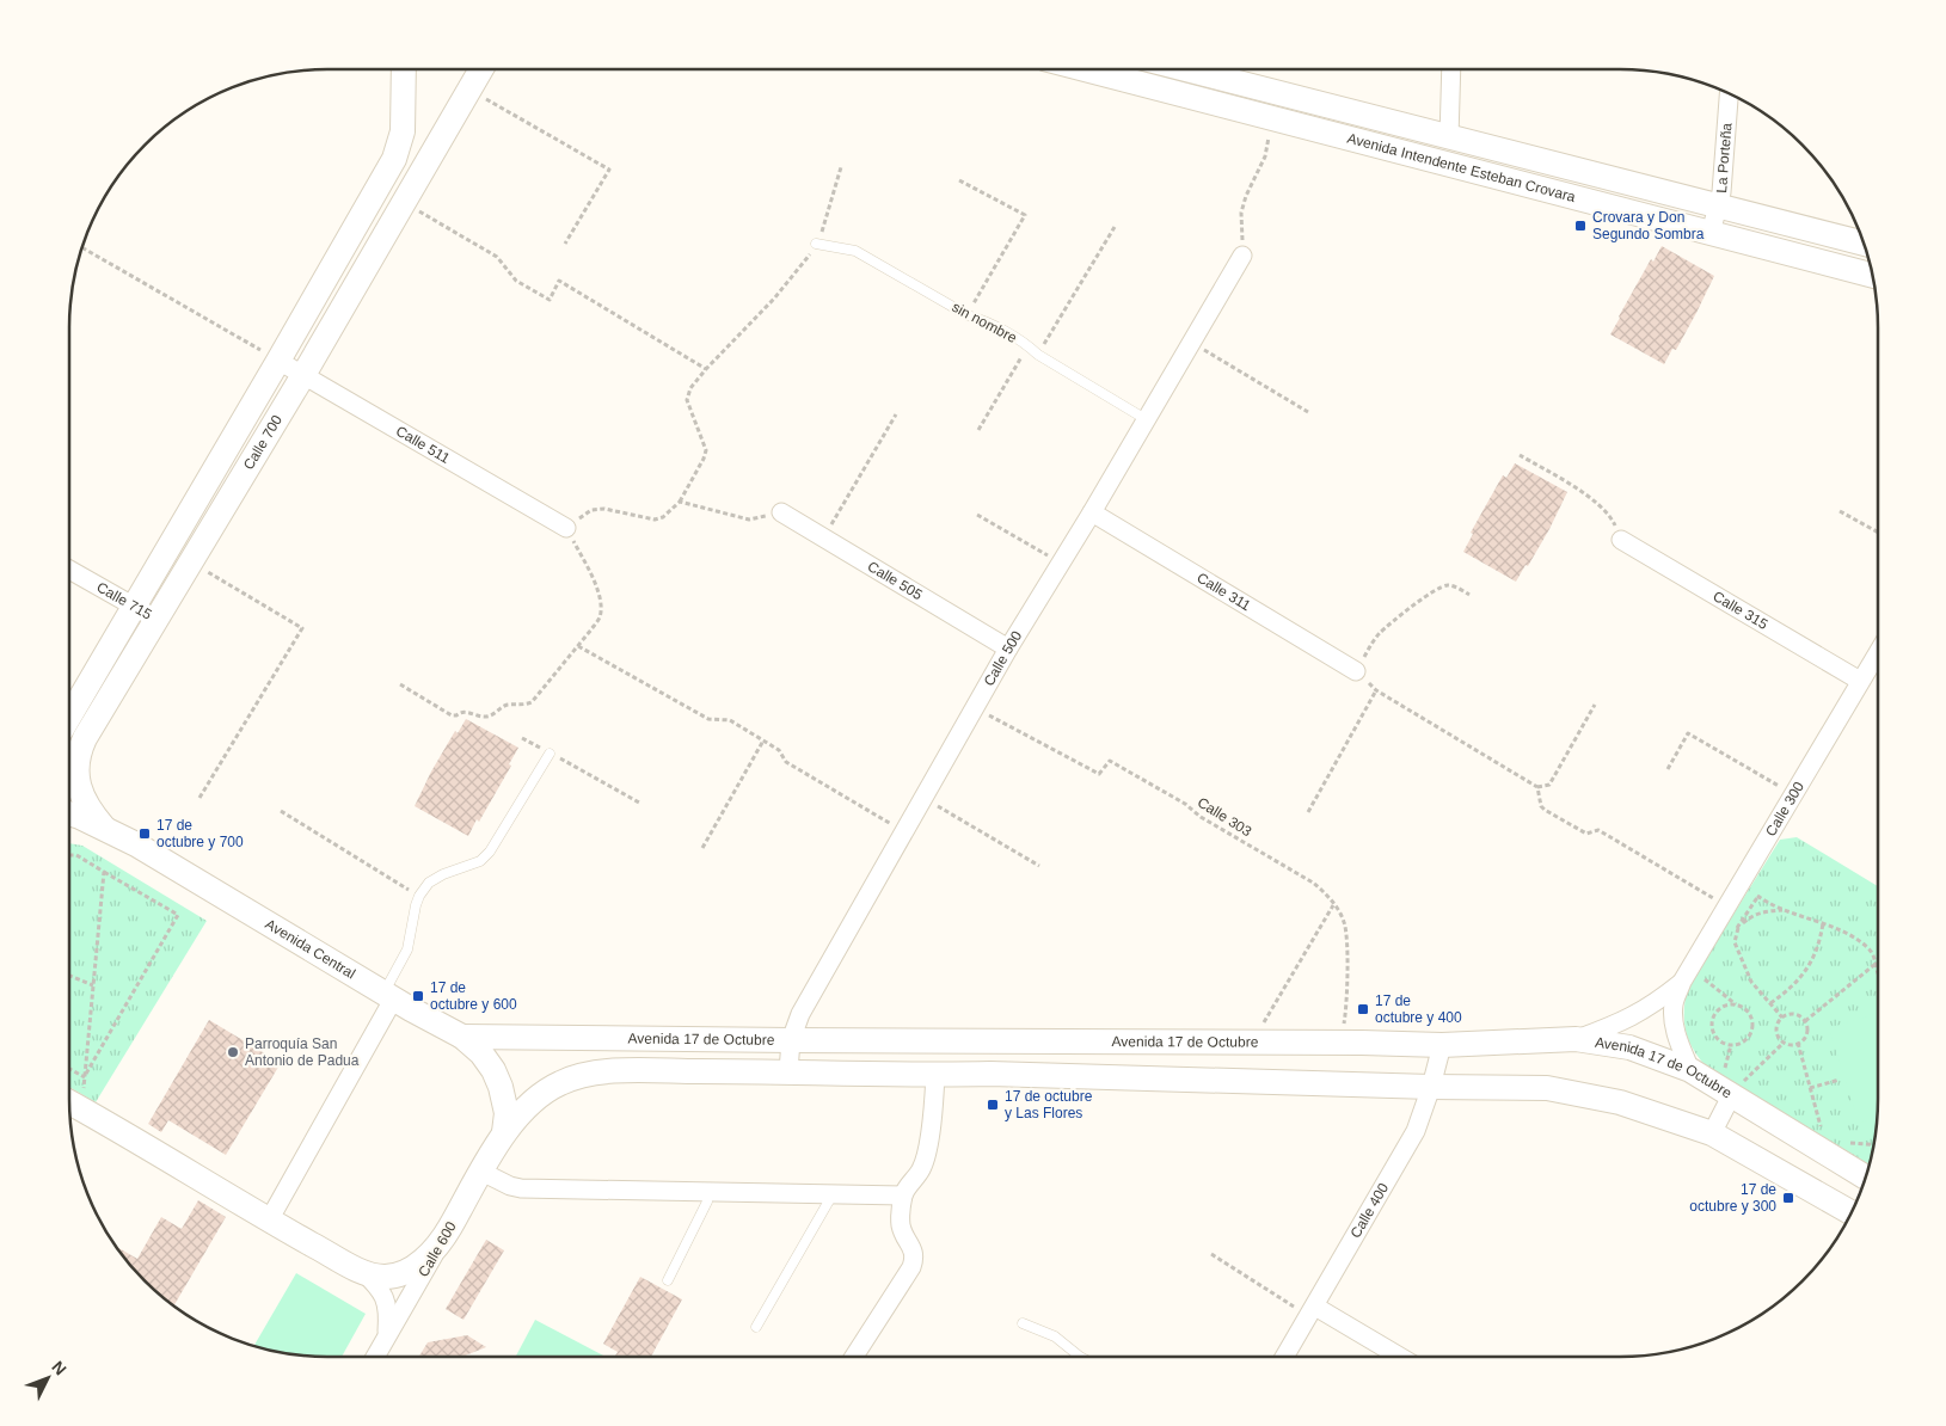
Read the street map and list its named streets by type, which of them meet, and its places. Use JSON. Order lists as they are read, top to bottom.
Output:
{
  "streets": {
    "main road": [
      "Avenida Intendente Esteban Crovara",
      "Calle 700",
      "Avenida Central",
      "Avenida 17 de Octubre",
      "Calle 600"
    ],
    "street": [
      "La Porteña",
      "Calle 511",
      "Calle 505",
      "Calle 311",
      "Calle 715",
      "Calle 315",
      "Calle 500",
      "Calle 300",
      "Calle 400"
    ],
    "lane": ["sin nombre"],
    "path": ["Calle 303"]
  },
  "crossings": [
    ["La Porteña", "Avenida Intendente Esteban Crovara"],
    ["sin nombre", "Calle 500"],
    ["Calle 700", "Calle 511"],
    ["Calle 700", "Calle 715"],
    ["Calle 700", "Avenida Central"],
    ["Calle 505", "Calle 500"],
    ["Calle 311", "Calle 500"],
    ["Calle 315", "Calle 300"],
    ["Calle 500", "Calle 303"],
    ["Calle 500", "Avenida 17 de Octubre"],
    ["Calle 303", "Avenida 17 de Octubre"],
    ["Avenida Central", "Avenida 17 de Octubre"],
    ["Avenida Central", "Calle 600"],
    ["Avenida 17 de Octubre", "Calle 400"]
  ],
  "places": {
    "transit": [
      "Crovara y Don Segundo Sombra",
      "17 de octubre y 700",
      "17 de octubre y 600",
      "17 de octubre y 400",
      "17 de octubre y Las Flores",
      "17 de octubre y 300"
    ],
    "other": ["Parroquía San Antonio de Padua"]
  },
  "north": "top right"
}
